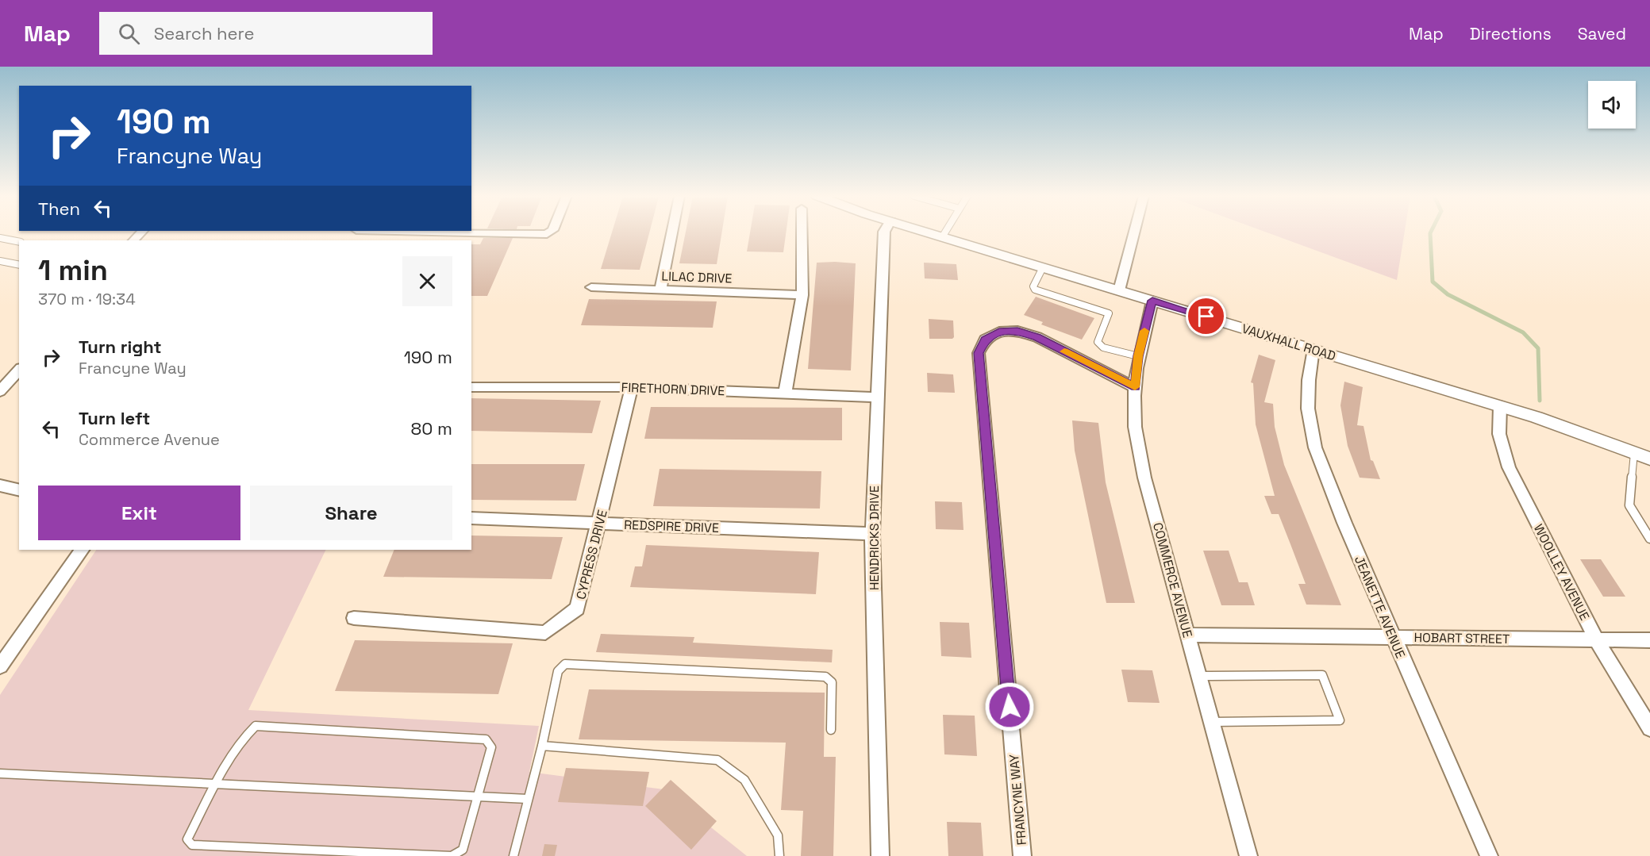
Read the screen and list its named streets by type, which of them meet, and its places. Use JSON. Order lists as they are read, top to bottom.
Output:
{
  "streets": {
    "street": [
      "LILAC DRIVE",
      "VAUXHALL ROAD",
      "FIRETHORN DRIVE",
      "REDSPIRE DRIVE",
      "HENDRICKS DRIVE",
      "CYPRESS DRIVE",
      "WOOLLEY AVENUE",
      "COMMERCE AVENUE",
      "JEANETTE AVENUE",
      "HOBART STREET",
      "FRANCYNE WAY"
    ]
  },
  "crossings": [
    ["VAUXHALL ROAD", "WOOLLEY AVENUE"],
    ["VAUXHALL ROAD", "COMMERCE AVENUE"],
    ["VAUXHALL ROAD", "JEANETTE AVENUE"],
    ["FIRETHORN DRIVE", "HENDRICKS DRIVE"],
    ["FIRETHORN DRIVE", "CYPRESS DRIVE"],
    ["REDSPIRE DRIVE", "HENDRICKS DRIVE"],
    ["REDSPIRE DRIVE", "CYPRESS DRIVE"],
    ["WOOLLEY AVENUE", "HOBART STREET"],
    ["COMMERCE AVENUE", "HOBART STREET"],
    ["COMMERCE AVENUE", "FRANCYNE WAY"],
    ["JEANETTE AVENUE", "HOBART STREET"]
  ],
  "page": {
    "header": "Map",
    "search": "Search here",
    "nav": ["Map", "Directions", "Saved"],
    "turn": ["190 m", "Francyne Way"],
    "then": "Then",
    "heading": ["1 min", "370 m · 19:34"],
    "list": [
      {
        "name": "Turn right",
        "note": "Francyne Way",
        "value": "190 m"
      },
      {
        "name": "Turn left",
        "note": "Commerce Avenue",
        "value": "80 m"
      }
    ],
    "buttons": ["Exit", "Share"]
  }
}
